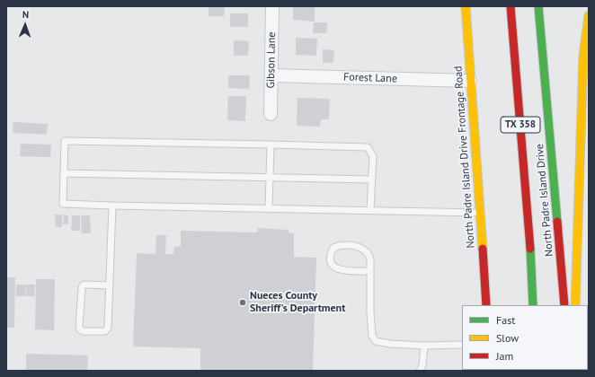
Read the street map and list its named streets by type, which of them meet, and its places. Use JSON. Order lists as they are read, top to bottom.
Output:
{
  "streets": {
    "main road": ["TX 358", "North Padre Island Drive Frontage Road", "North Padre Island Drive"],
    "street": ["Gibson Lane", "Forest Lane"]
  },
  "crossings": [
    ["Gibson Lane", "Forest Lane"],
    ["Forest Lane", "North Padre Island Drive Frontage Road"]
  ],
  "places": ["Nueces County Sheriff's Department"],
  "legend": ["Fast", "Slow", "Jam"],
  "north": "top"
}
